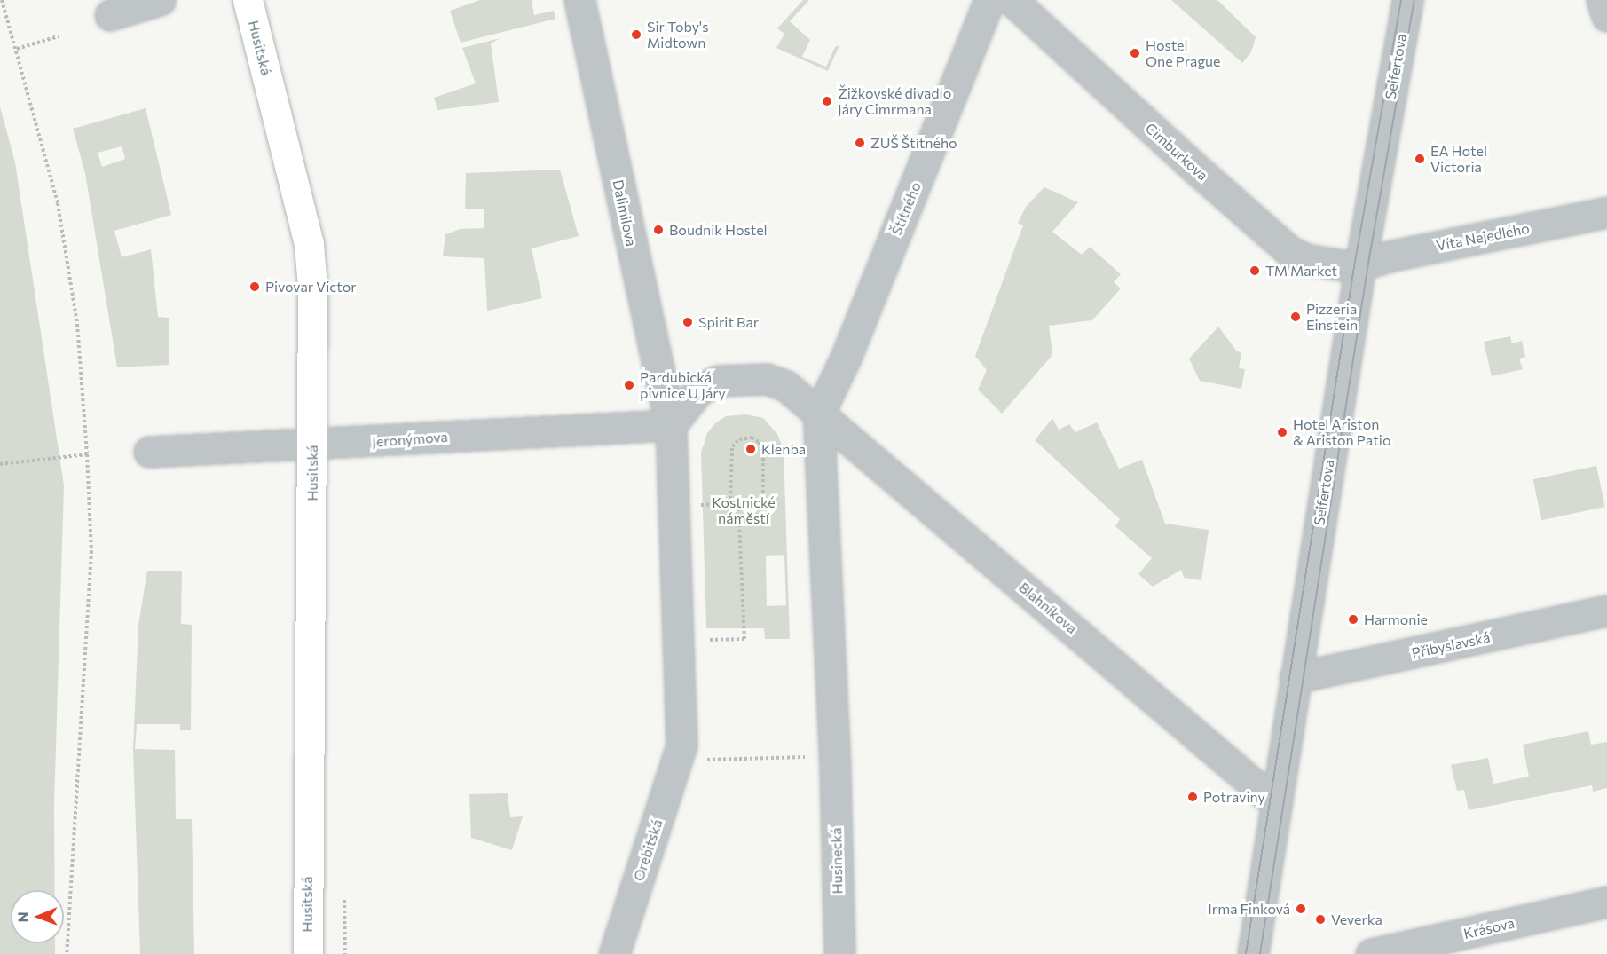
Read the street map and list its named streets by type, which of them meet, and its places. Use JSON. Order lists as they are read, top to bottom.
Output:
{
  "streets": {
    "main road": ["Husitská"],
    "street": [
      "Seifertova",
      "Cimburkova",
      "Štítného",
      "Dalimilova",
      "Víta Nejedlého",
      "Jeronýmova",
      "Blahníkova",
      "Přibyslavská",
      "Orebitská",
      "Husinecká",
      "Krásova"
    ]
  },
  "crossings": [
    ["Husitská", "Jeronýmova"],
    ["Seifertova", "Cimburkova"],
    ["Seifertova", "Víta Nejedlého"],
    ["Seifertova", "Blahníkova"],
    ["Seifertova", "Přibyslavská"],
    ["Cimburkova", "Víta Nejedlého"],
    ["Štítného", "Blahníkova"],
    ["Štítného", "Husinecká"],
    ["Dalimilova", "Jeronýmova"],
    ["Blahníkova", "Husinecká"]
  ],
  "parks": ["Kostnické náměstí"],
  "places": [
    "Sir Toby's Midtown",
    "Hostel One Prague",
    "Žižkovské divadlo Járy Cimrmana",
    "ZUŠ Štítného",
    "EA Hotel Victoria",
    "Boudnik Hostel",
    "TM Market",
    "Pivovar Victor",
    "Pizzeria Einstein",
    "Spirit Bar",
    "Pardubická pivnice U Járy",
    "Hotel Ariston & Ariston Patio",
    "Klenba",
    "Harmonie",
    "Potraviny",
    "Irma Finková",
    "Veverka"
  ],
  "north": "left"
}
